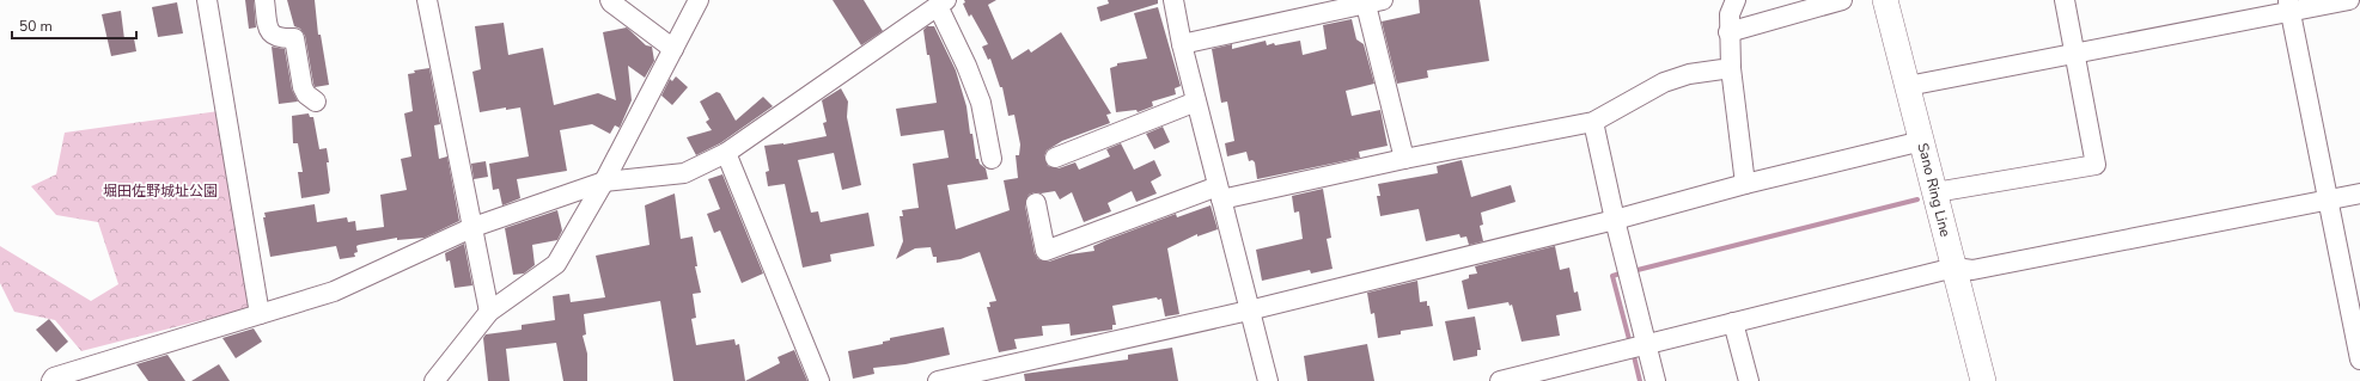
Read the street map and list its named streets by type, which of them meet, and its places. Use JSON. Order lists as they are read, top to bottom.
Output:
{
  "streets": {
    "main road": ["Sano Ring Line"]
  },
  "parks": ["堀田佐野城址公園"],
  "scale_bar": "50 m"
}
